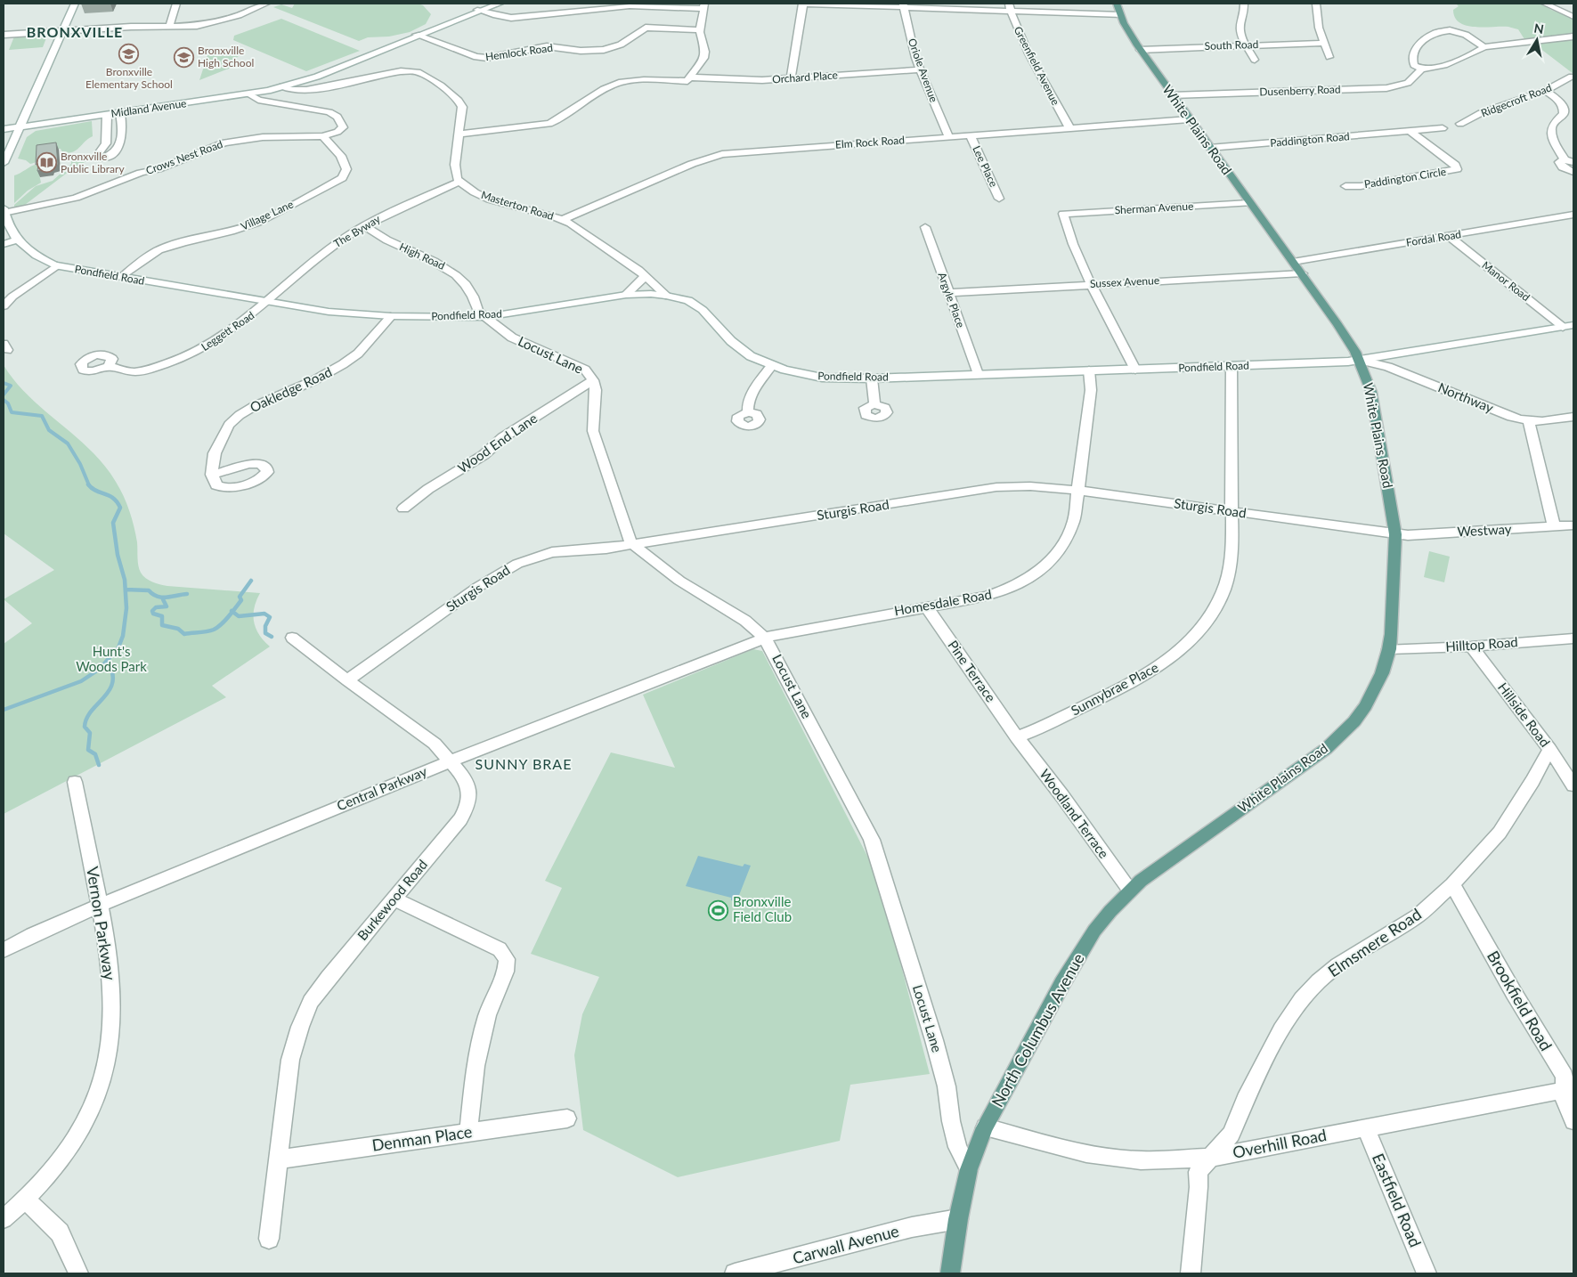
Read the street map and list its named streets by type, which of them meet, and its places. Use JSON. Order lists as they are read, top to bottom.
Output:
{
  "streets": {
    "main road": ["White Plains Road", "North Columbus Avenue"],
    "street": [
      "South Road",
      "Hemlock Road",
      "Greenfield Avenue",
      "Oriole Avenue",
      "Orchard Place",
      "Dusenberry Road",
      "Ridgecroft Road",
      "Midland Avenue",
      "Paddington Road",
      "Elm Rock Road",
      "Crows Nest Road",
      "Lee Place",
      "Paddington Circle",
      "Masterton Road",
      "Sherman Avenue",
      "Village Lane",
      "The Byway",
      "Fordal Road",
      "High Road",
      "Pondfield Road",
      "Manor Road",
      "Sussex Avenue",
      "Argyle Place",
      "Leggett Road",
      "Locust Lane",
      "Oakledge Road",
      "Northway",
      "Wood End Lane",
      "Sturgis Road",
      "Westway",
      "Homesdale Road",
      "Hilltop Road",
      "Pine Terrace",
      "Sunnybrae Place",
      "Hillside Road",
      "Central Parkway",
      "Woodland Terrace",
      "Burkewood Road",
      "Vernon Parkway",
      "Elmsmere Road",
      "Brookfield Road",
      "Denman Place",
      "Overhill Road",
      "Eastfield Road",
      "Carwall Avenue"
    ]
  },
  "crossings": [
    ["South Road", "White Plains Road"],
    ["Hemlock Road", "Midland Avenue"],
    ["Greenfield Avenue", "Elm Rock Road"],
    ["Oriole Avenue", "Orchard Place"],
    ["Oriole Avenue", "Elm Rock Road"],
    ["Dusenberry Road", "White Plains Road"],
    ["Midland Avenue", "Crows Nest Road"],
    ["White Plains Road", "Paddington Road"],
    ["White Plains Road", "Elm Rock Road"],
    ["White Plains Road", "Sherman Avenue"],
    ["White Plains Road", "Fordal Road"],
    ["White Plains Road", "Pondfield Road"],
    ["White Plains Road", "Sussex Avenue"],
    ["White Plains Road", "Northway"],
    ["White Plains Road", "Sturgis Road"],
    ["White Plains Road", "Westway"],
    ["White Plains Road", "Hilltop Road"],
    ["White Plains Road", "North Columbus Avenue"],
    ["Paddington Road", "Paddington Circle"],
    ["Elm Rock Road", "Lee Place"],
    ["Elm Rock Road", "Masterton Road"],
    ["Crows Nest Road", "Village Lane"],
    ["Crows Nest Road", "Pondfield Road"],
    ["Masterton Road", "The Byway"],
    ["Masterton Road", "Pondfield Road"],
    ["Sherman Avenue", "Sussex Avenue"],
    ["Village Lane", "Pondfield Road"],
    ["The Byway", "High Road"],
    ["The Byway", "Pondfield Road"],
    ["The Byway", "Leggett Road"],
    ["Fordal Road", "Manor Road"],
    ["High Road", "Pondfield Road"],
    ["High Road", "Locust Lane"],
    ["Pondfield Road", "Manor Road"],
    ["Pondfield Road", "Argyle Place"],
    ["Pondfield Road", "Leggett Road"],
    ["Pondfield Road", "Locust Lane"],
    ["Pondfield Road", "Oakledge Road"],
    ["Pondfield Road", "Northway"],
    ["Pondfield Road", "Homesdale Road"],
    ["Pondfield Road", "Sunnybrae Place"],
    ["Sussex Avenue", "Argyle Place"],
    ["Locust Lane", "Wood End Lane"],
    ["Locust Lane", "Sturgis Road"],
    ["Locust Lane", "Homesdale Road"],
    ["Locust Lane", "Central Parkway"],
    ["Locust Lane", "North Columbus Avenue"],
    ["Sturgis Road", "Westway"],
    ["Sturgis Road", "Homesdale Road"],
    ["Sturgis Road", "Sunnybrae Place"],
    ["Sturgis Road", "Burkewood Road"],
    ["Homesdale Road", "Pine Terrace"],
    ["Homesdale Road", "Central Parkway"],
    ["Hilltop Road", "Hillside Road"],
    ["Pine Terrace", "Sunnybrae Place"],
    ["Pine Terrace", "Woodland Terrace"],
    ["Sunnybrae Place", "Woodland Terrace"],
    ["Hillside Road", "Elmsmere Road"],
    ["Central Parkway", "Burkewood Road"],
    ["Central Parkway", "Vernon Parkway"],
    ["Woodland Terrace", "North Columbus Avenue"],
    ["Burkewood Road", "Denman Place"],
    ["Elmsmere Road", "Brookfield Road"],
    ["Elmsmere Road", "Overhill Road"],
    ["Brookfield Road", "Overhill Road"],
    ["North Columbus Avenue", "Overhill Road"],
    ["North Columbus Avenue", "Carwall Avenue"],
    ["Overhill Road", "Eastfield Road"]
  ],
  "districts": ["BRONXVILLE", "SUNNY BRAE"],
  "parks": ["Hunt's Woods Park"],
  "places": {
    "school or university": ["Bronxville Elementary School", "Bronxville High School"],
    "library": ["Bronxville Public Library"],
    "sports": ["Bronxville Field Club"]
  },
  "north": "top"
}
